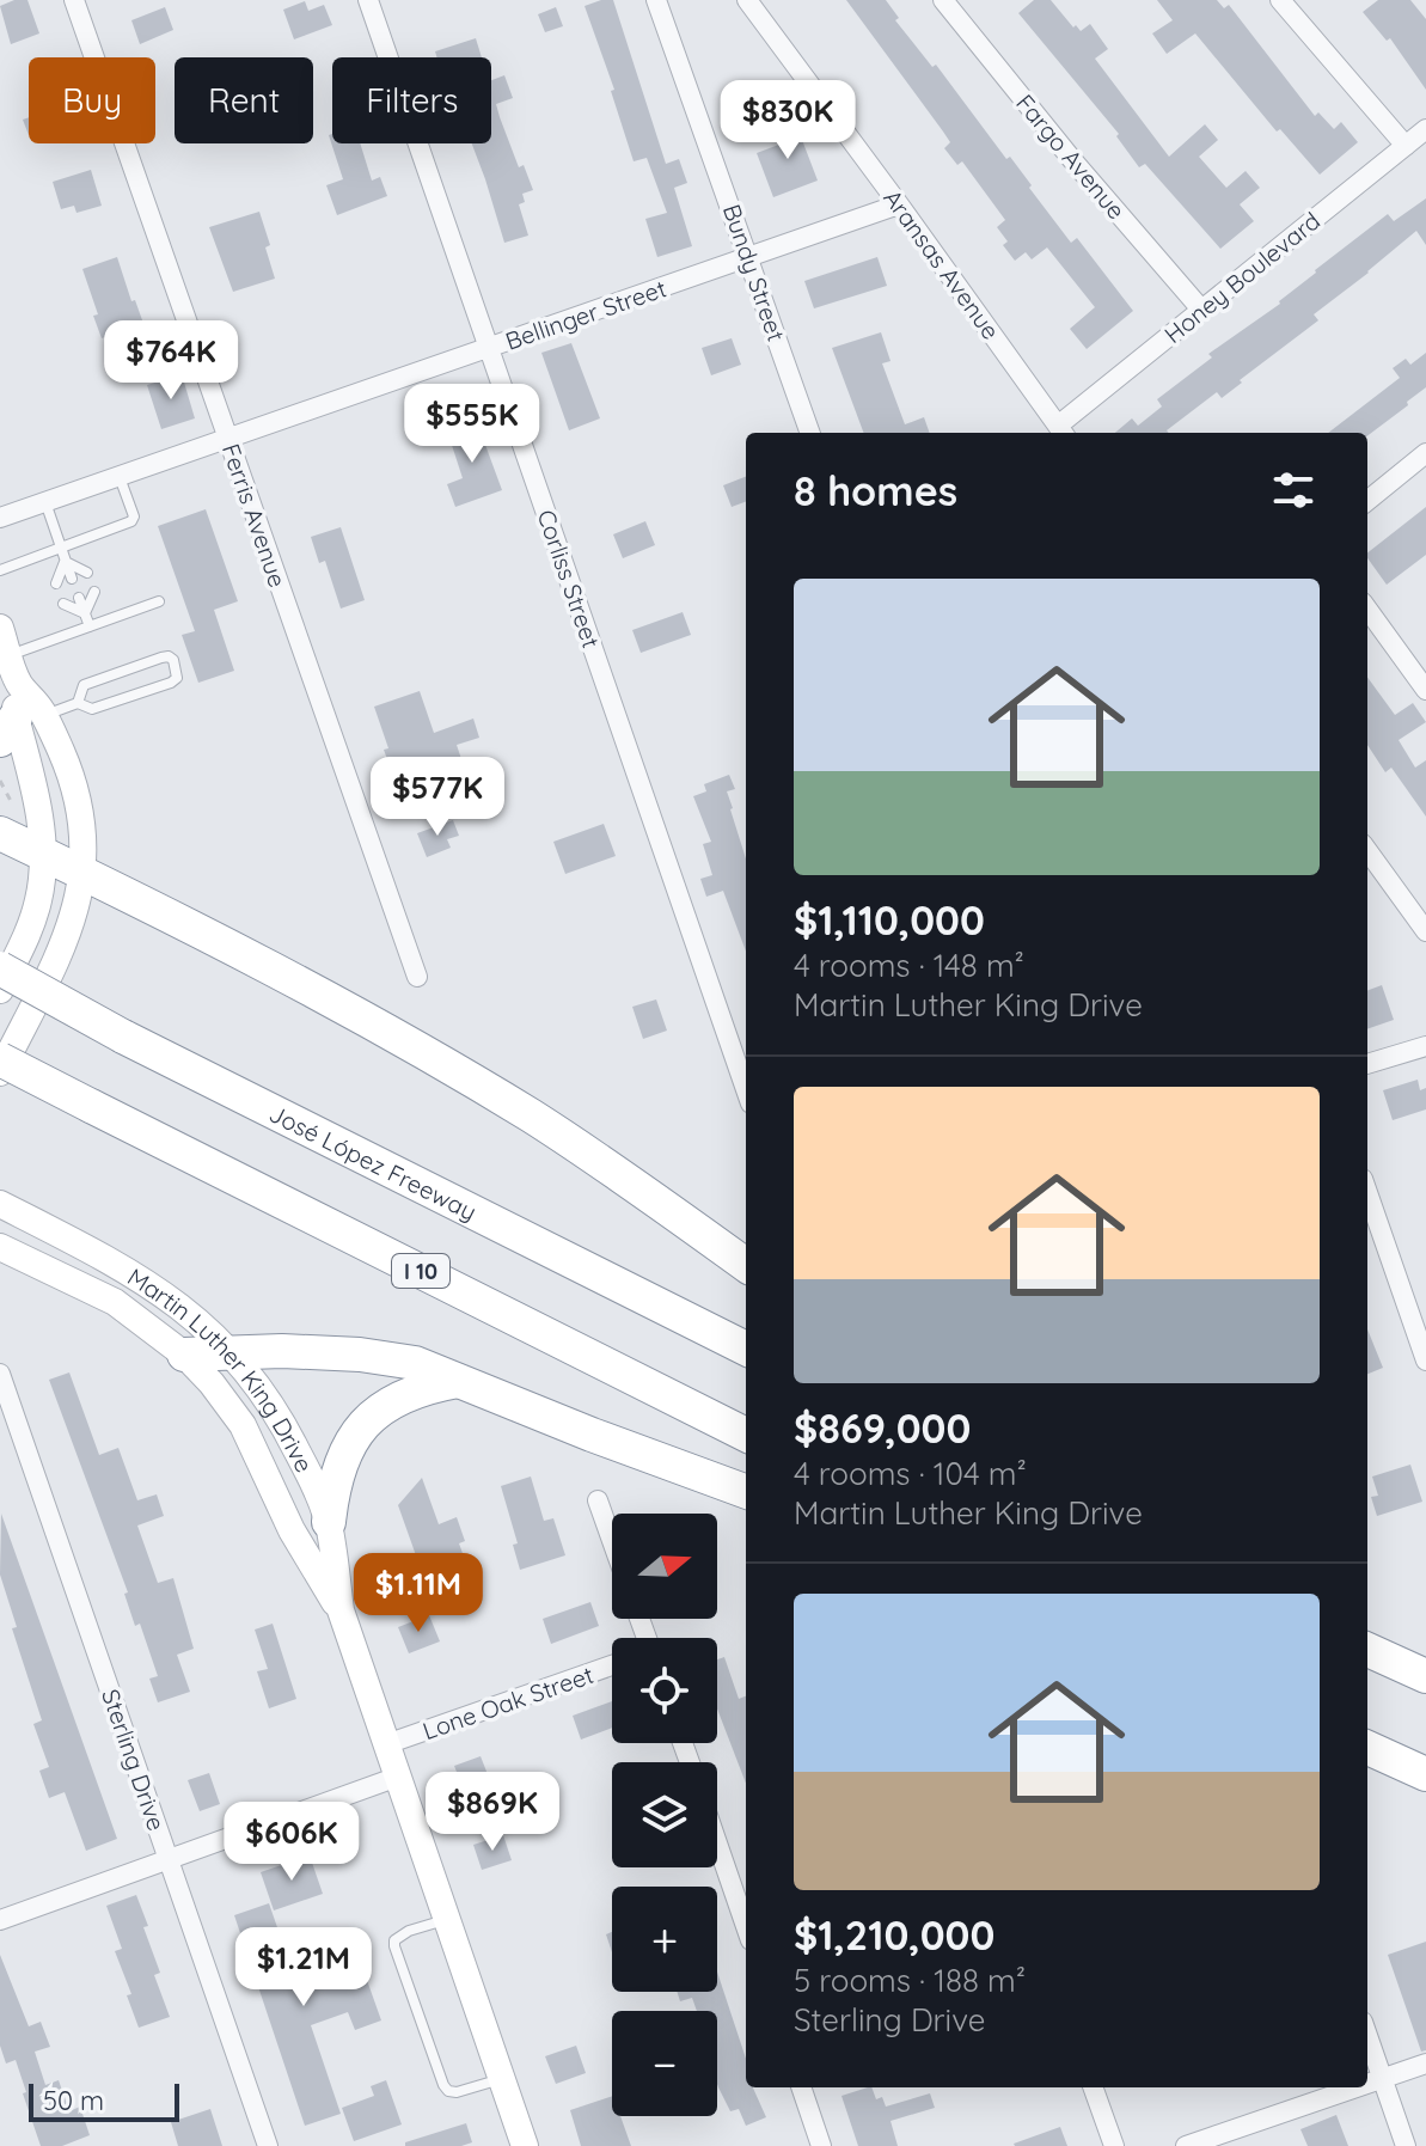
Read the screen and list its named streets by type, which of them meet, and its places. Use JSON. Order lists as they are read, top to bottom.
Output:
{
  "streets": {
    "highway": ["José López Freeway", "I 10"],
    "main road": ["Martin Luther King Drive"],
    "street": [
      "Fargo Avenue",
      "Aransas Avenue",
      "Bundy Street",
      "Honey Boulevard",
      "Bellinger Street",
      "Ferris Avenue",
      "Corliss Street",
      "Lone Oak Street",
      "Sterling Drive"
    ]
  },
  "crossings": [
    ["Fargo Avenue", "Honey Boulevard"],
    ["Aransas Avenue", "Honey Boulevard"],
    ["Aransas Avenue", "Bellinger Street"],
    ["Bundy Street", "Bellinger Street"],
    ["Bellinger Street", "Ferris Avenue"],
    ["Bellinger Street", "Corliss Street"],
    ["Martin Luther King Drive", "Lone Oak Street"]
  ],
  "scale_bar": "50 m",
  "north": "right",
  "page": {
    "chip": ["Buy", "Rent", "Filters"],
    "price": [
      "$830K",
      "$764K",
      "$555K",
      "$577K",
      "$1.11M",
      "$869K",
      "$606K",
      "$1.21M"
    ],
    "heading": "8 homes",
    "list": [
      {
        "name": "$1,110,000",
        "note": "4 rooms · 148 m² · Martin Luther King Drive"
      },
      {
        "name": "$869,000",
        "note": "4 rooms · 104 m² · Martin Luther King Drive"
      },
      {
        "name": "$1,210,000",
        "note": "5 rooms · 188 m² · Sterling Drive"
      }
    ],
    "map_buttons": ["+", "−"],
    "scale": "50 m"
  }
}
